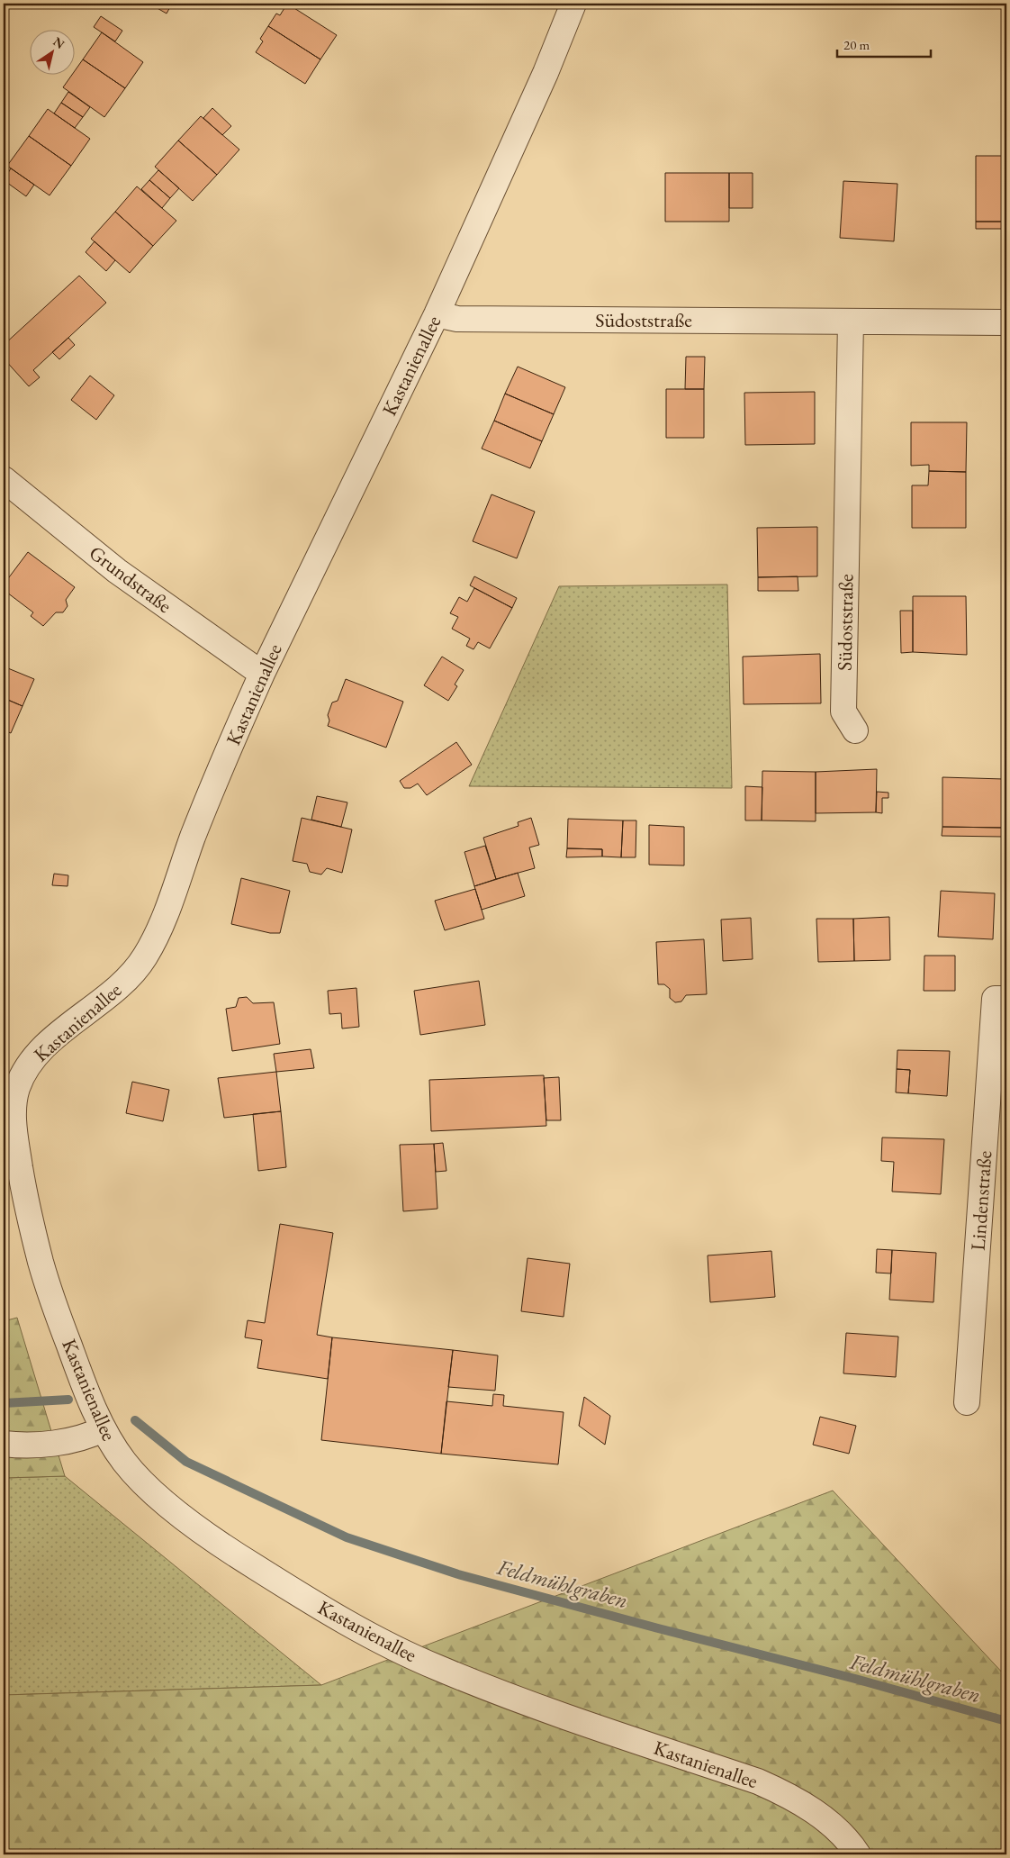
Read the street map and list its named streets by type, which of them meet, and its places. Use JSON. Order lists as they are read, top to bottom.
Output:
{
  "streets": {
    "street": [
      "Südoststraße",
      "Kastanienallee",
      "Grundstraße",
      "Lindenstraße"
    ]
  },
  "crossings": [
    ["Südoststraße", "Kastanienallee"],
    ["Kastanienallee", "Grundstraße"]
  ],
  "water": ["Feldmühlgraben"],
  "scale_bar": "20 m",
  "north": "top right"
}
